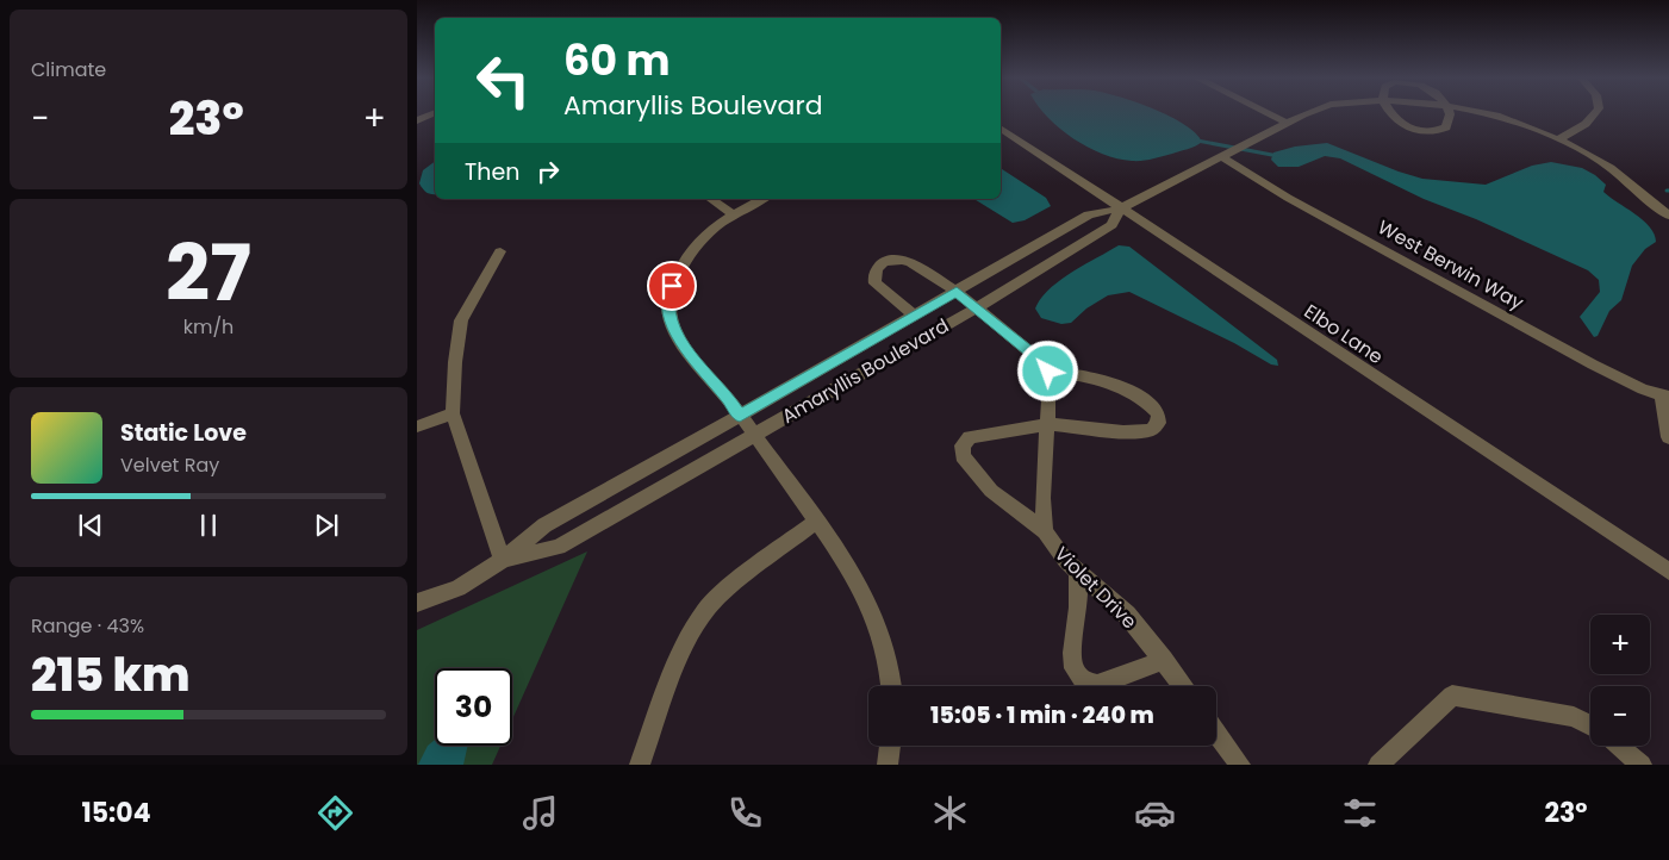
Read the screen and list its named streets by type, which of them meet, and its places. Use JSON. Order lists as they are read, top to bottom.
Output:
{
  "streets": {
    "street": [
      "West Berwin Way",
      "Elbo Lane",
      "Amaryllis Boulevard",
      "Violet Drive"
    ]
  },
  "crossings": [
    ["Elbo Lane", "Amaryllis Boulevard"]
  ],
  "page": {
    "tile": [
      "Climate",
      ["27", "km/h"],
      ["Range · 43%", "215 km"]
    ],
    "turn": ["60 m", "Amaryllis Boulevard"],
    "heat": ["−", "23°", "+"],
    "then": "Then",
    "song": ["Static Love", "Velvet Ray"],
    "map_buttons": ["+", "−"],
    "limit": "30",
    "trip": "15:05 · 1 min · 240 m",
    "tabs": ["15:04", "23°"]
  }
}
